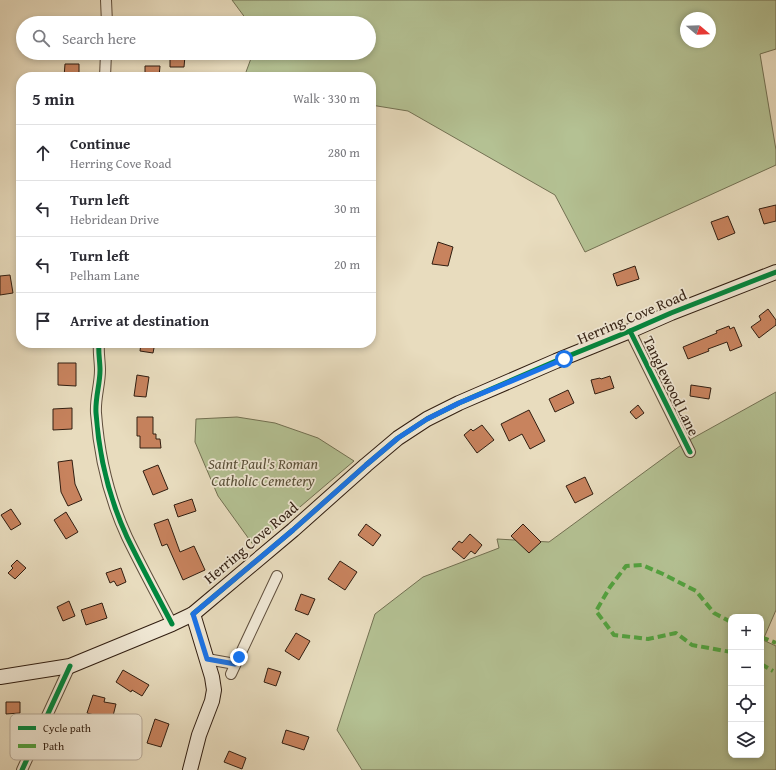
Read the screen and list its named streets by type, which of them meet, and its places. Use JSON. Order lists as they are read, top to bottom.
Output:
{
  "streets": {
    "main road": ["Herring Cove Road"],
    "street": ["Tanglewood Lane"]
  },
  "crossings": [
    ["Herring Cove Road", "Tanglewood Lane"]
  ],
  "parks": ["Saint Paul's Roman Catholic Cemetery"],
  "legend": ["Cycle path", "Path"],
  "north": "right",
  "page": {
    "search": "Search here",
    "heading": ["5 min", "Walk · 330 m"],
    "list": [
      ["Continue", "Herring Cove Road", "280 m"],
      ["Turn left", "Hebridean Drive", "30 m"],
      ["Turn left", "Pelham Lane", "20 m"],
      "Arrive at destination"
    ],
    "map_buttons": ["+", "−"]
  }
}
